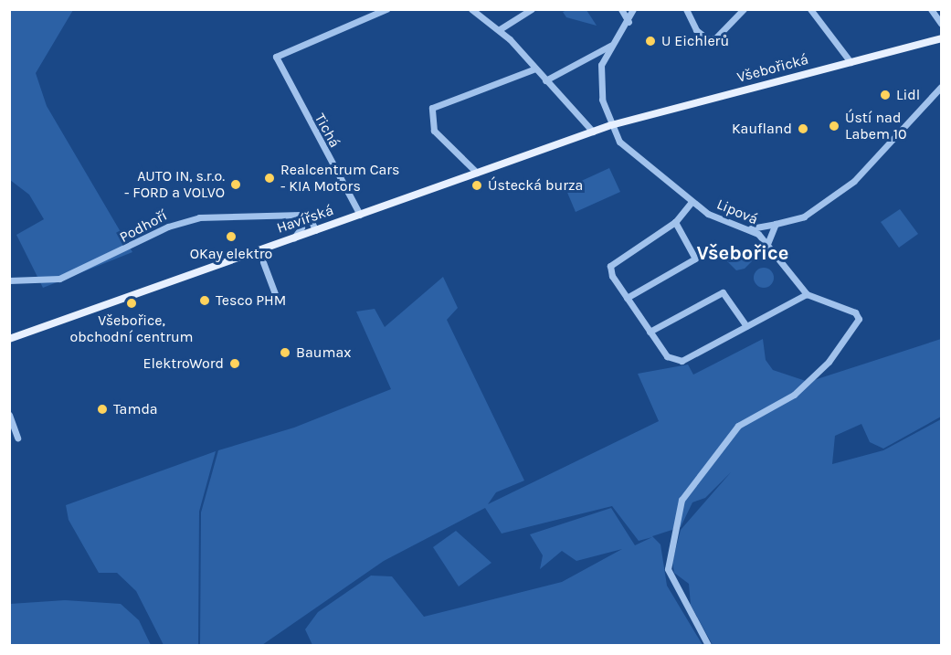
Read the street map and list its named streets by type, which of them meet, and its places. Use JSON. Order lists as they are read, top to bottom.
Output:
{
  "streets": {
    "main road": ["Všebořická", "Havířská"],
    "street": ["Tichá", "Lipová", "Podhoří"]
  },
  "crossings": [
    ["Všebořická", "Lipová"],
    ["Všebořická", "Havířská"],
    ["Tichá", "Havířská"],
    ["Lipová", "Havířská"]
  ],
  "districts": ["Všebořice"],
  "places": [
    "U Eichlerů",
    "Lidl",
    "Ústí nad Labem 10",
    "Kaufland",
    "Realcentrum Cars - KIA Motors",
    "AUTO IN, s.r.o. - FORD a VOLVO",
    "Ústecká burza",
    "OKay elektro",
    "Tesco PHM",
    "Všebořice, obchodní centrum",
    "Baumax",
    "ElektroWord",
    "Tamda"
  ]
}
